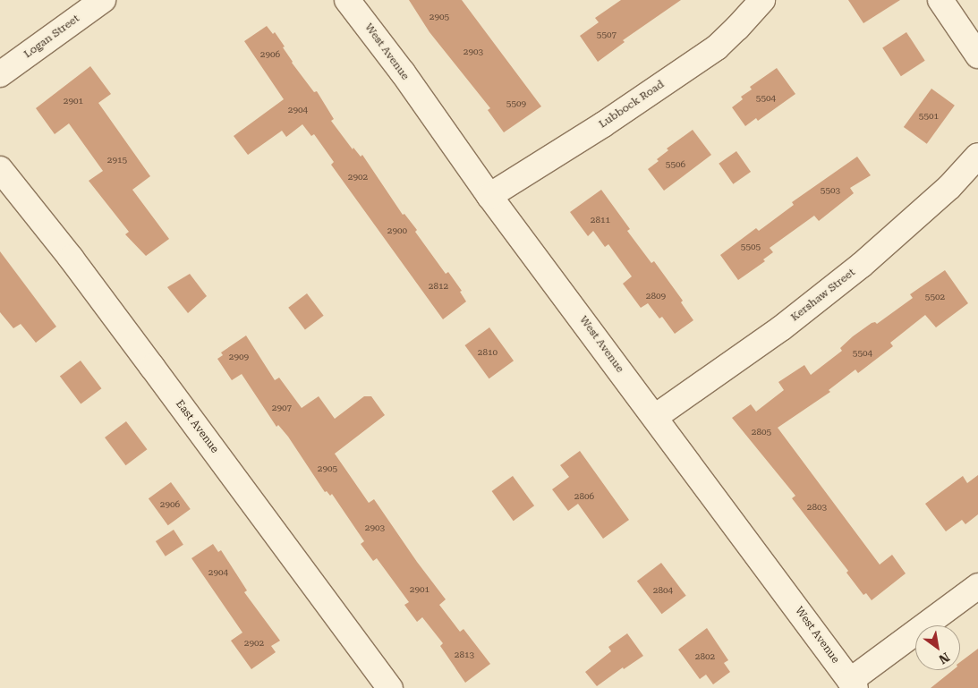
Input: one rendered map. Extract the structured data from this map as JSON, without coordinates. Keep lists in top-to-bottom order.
{
  "streets": {
    "street": [
      "Logan Street",
      "West Avenue",
      "Lubbock Road",
      "Kershaw Street",
      "East Avenue"
    ]
  },
  "crossings": [
    ["West Avenue", "Lubbock Road"],
    ["West Avenue", "Kershaw Street"]
  ],
  "house_numbers": [
    "2905",
    "5507",
    "2903",
    "2906",
    "5504",
    "2901",
    "5509",
    "2904",
    "5501",
    "2915",
    "5506",
    "2902",
    "5503",
    "2811",
    "2900",
    "5505",
    "2812",
    "2809",
    "5502",
    "2810",
    "5504",
    "2909",
    "2907",
    "2805",
    "2905",
    "2806",
    "2906",
    "2803",
    "2903",
    "2904",
    "2901",
    "2804",
    "2902",
    "2813",
    "2802"
  ],
  "north": "bottom right"
}
